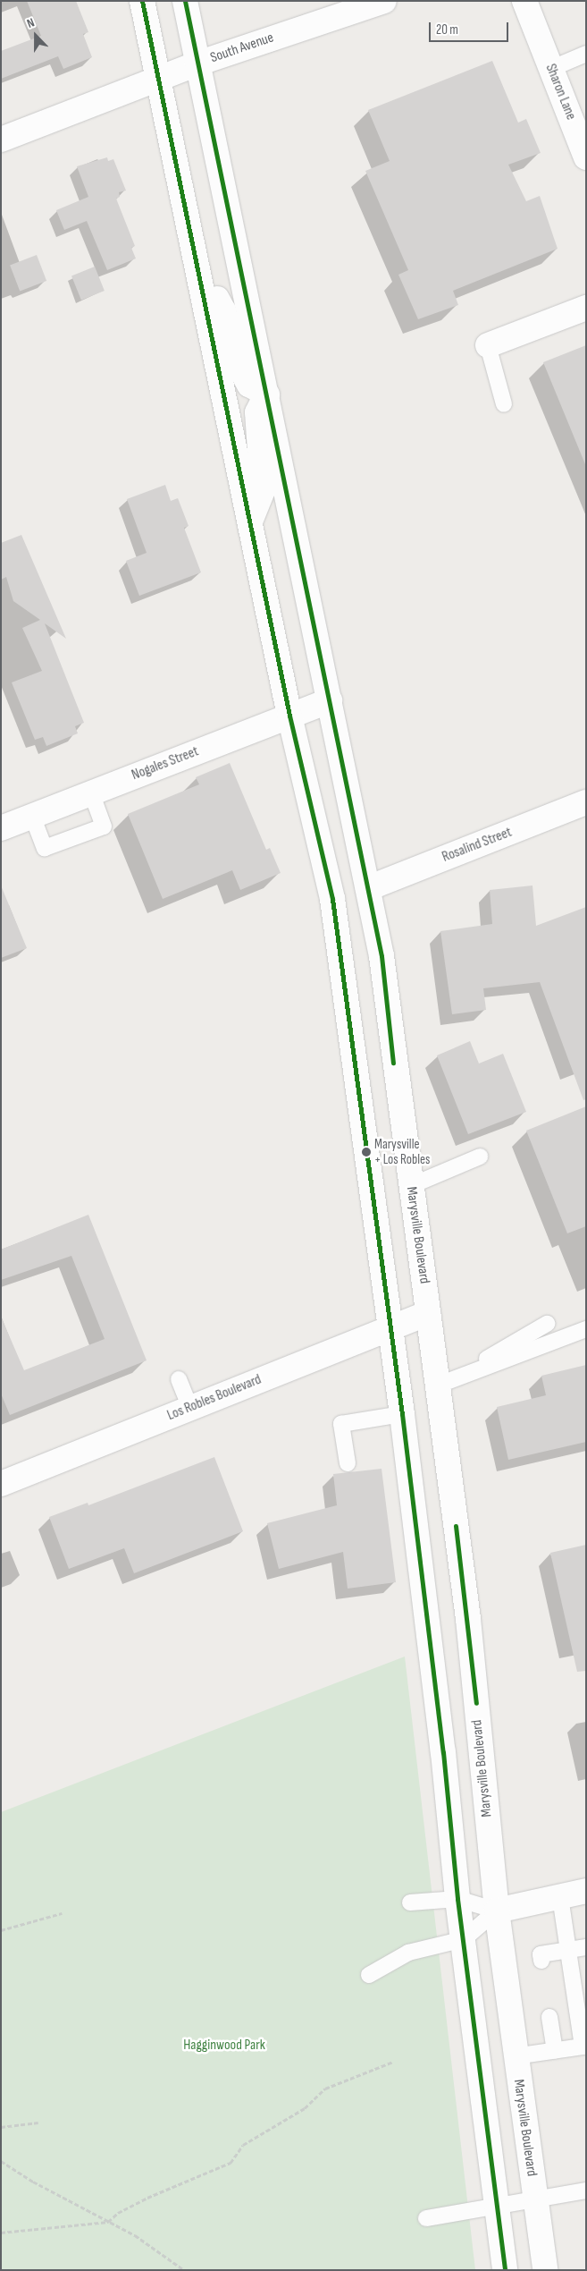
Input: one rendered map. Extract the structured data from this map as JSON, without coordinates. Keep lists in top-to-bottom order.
{
  "streets": {
    "main road": [
      "South Avenue",
      "Sharon Lane",
      "Nogales Street",
      "Rosalind Street",
      "Marysville Boulevard",
      "Los Robles Boulevard"
    ]
  },
  "crossings": [
    ["South Avenue", "Marysville Boulevard"],
    ["Nogales Street", "Marysville Boulevard"],
    ["Rosalind Street", "Marysville Boulevard"],
    ["Marysville Boulevard", "Los Robles Boulevard"]
  ],
  "parks": ["Hagginwood Park"],
  "places": ["Marysville + Los Robles"],
  "scale_bar": "20 m",
  "north": "top"
}
